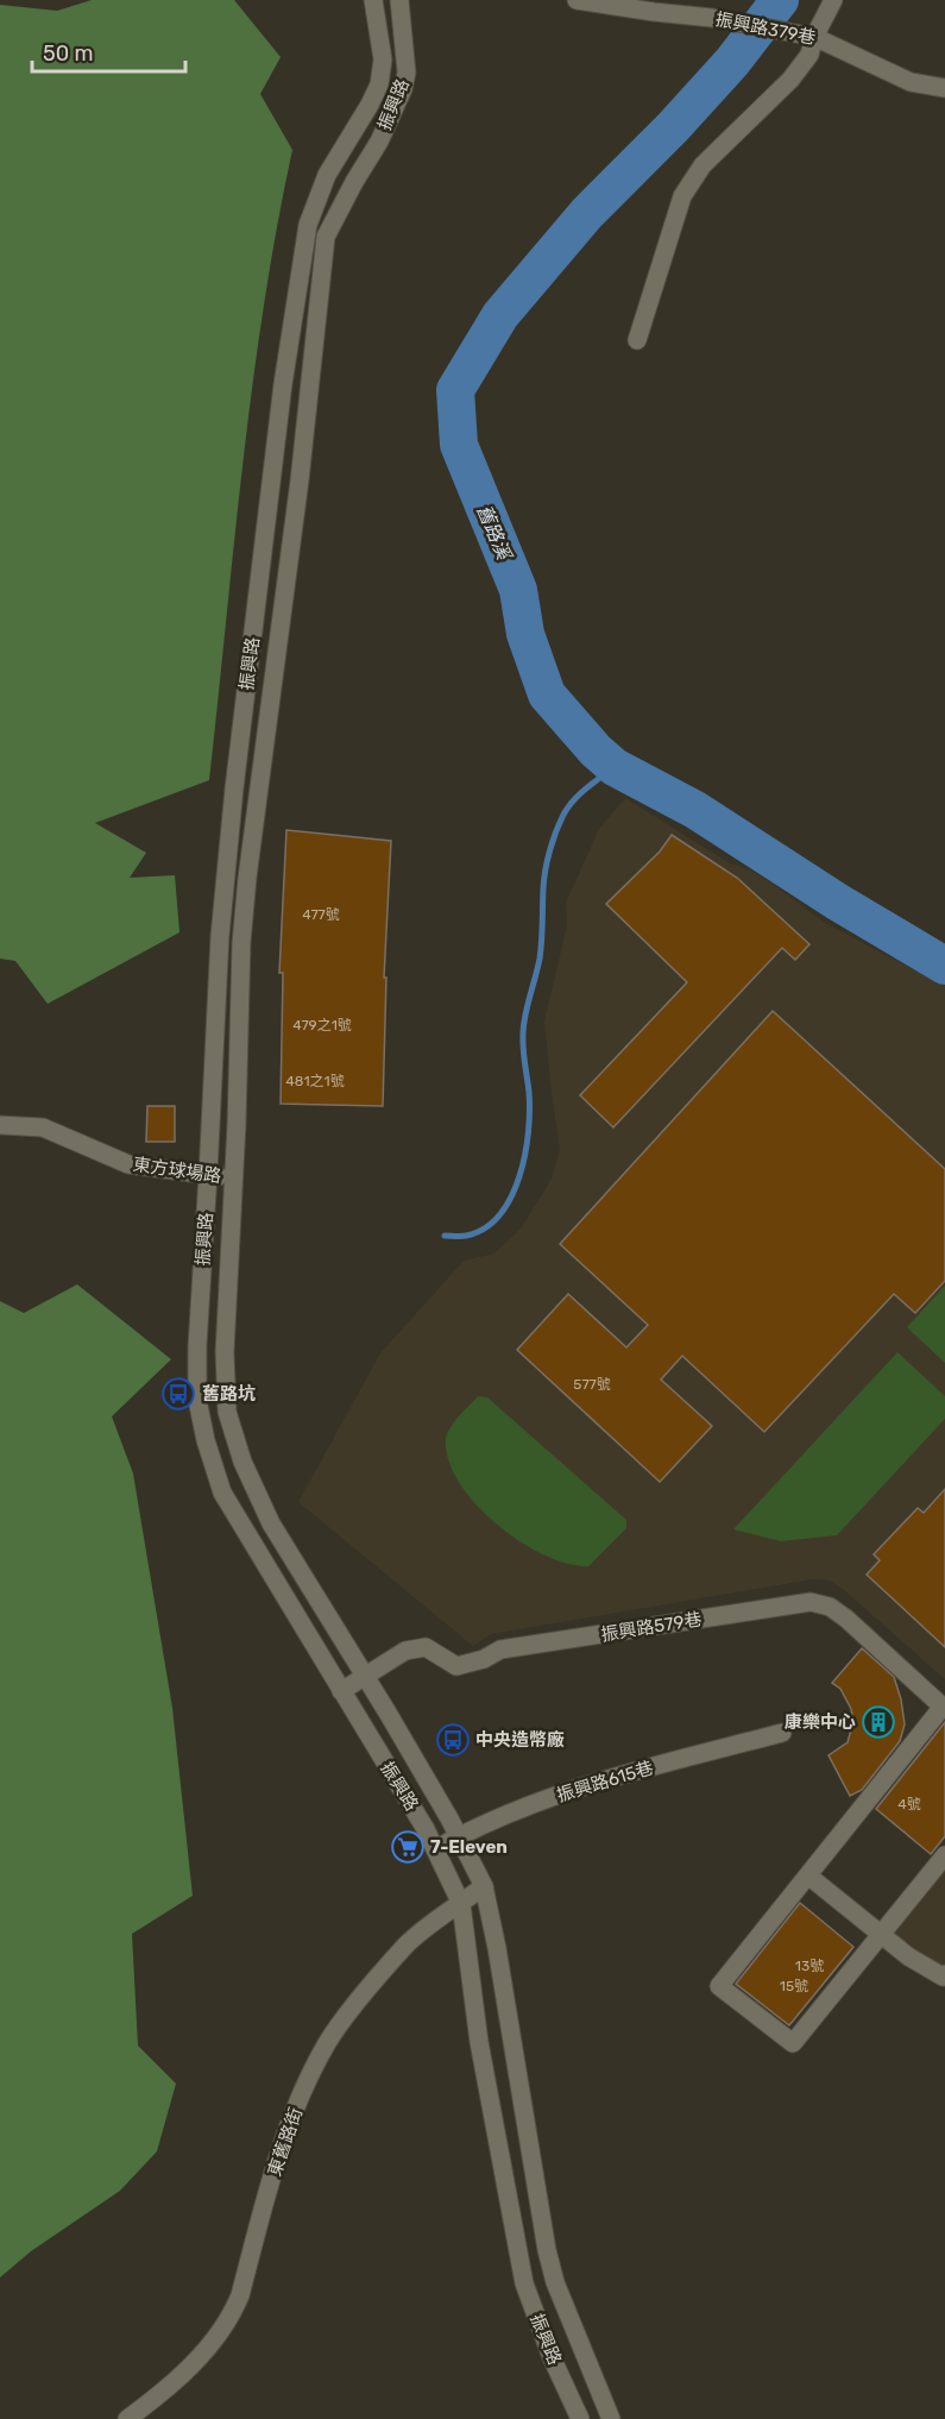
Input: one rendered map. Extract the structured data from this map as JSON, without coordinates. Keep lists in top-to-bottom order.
{
  "streets": {
    "street": [
      "振興路379巷",
      "振興路",
      "東方球場路",
      "振興路579巷",
      "振興路615巷",
      "東舊路街"
    ]
  },
  "crossings": [
    ["振興路", "東方球場路"],
    ["振興路", "振興路579巷"],
    ["振興路", "振興路615巷"],
    ["振興路", "東舊路街"]
  ],
  "water": ["舊路溪"],
  "places": {
    "bus stop": ["舊路坑", "中央造幣廠"],
    "building": ["康樂中心"],
    "supermarket": ["7-Eleven"]
  },
  "house_numbers": [
    "477號",
    "479之1號",
    "481之1號",
    "577號",
    "4號",
    "13號",
    "15號"
  ],
  "scale_bar": "50 m"
}
